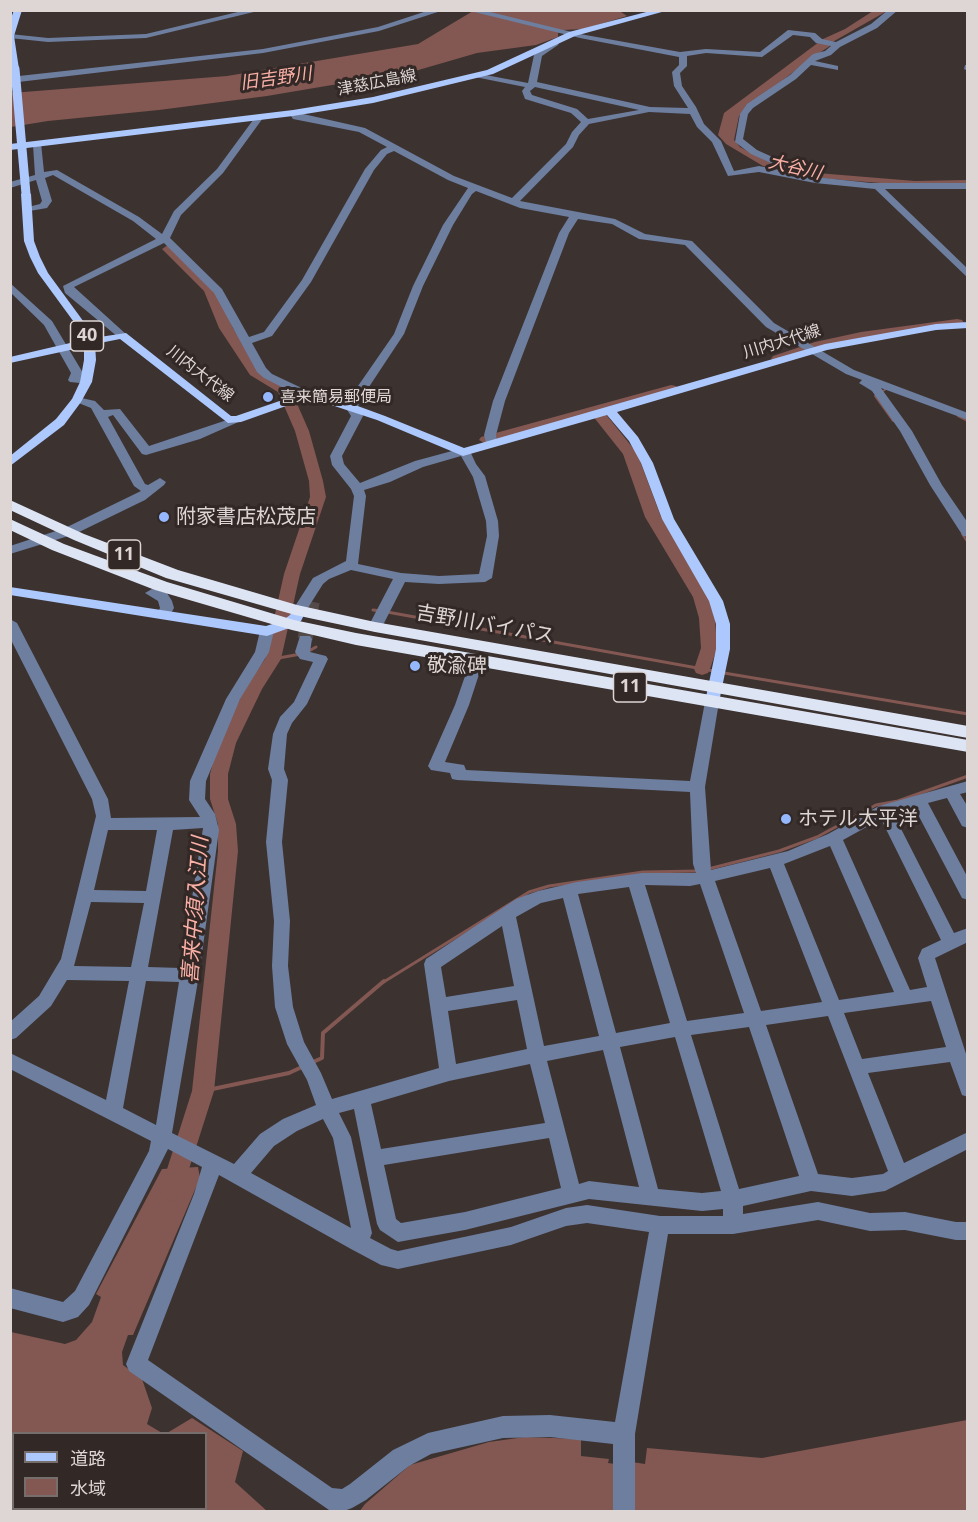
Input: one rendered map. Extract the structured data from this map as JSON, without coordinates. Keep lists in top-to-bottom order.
{
  "streets": {
    "highway": ["11", "吉野川バイパス"],
    "main road": ["津慈広島線", "40", "川内大代線"]
  },
  "water": ["旧吉野川", "大谷川", "喜来中須入江川"],
  "places": [
    "喜来簡易郵便局",
    "附家書店松茂店",
    "敬渝碑",
    "ホテル太平洋"
  ],
  "legend": ["道路", "水域"]
}
